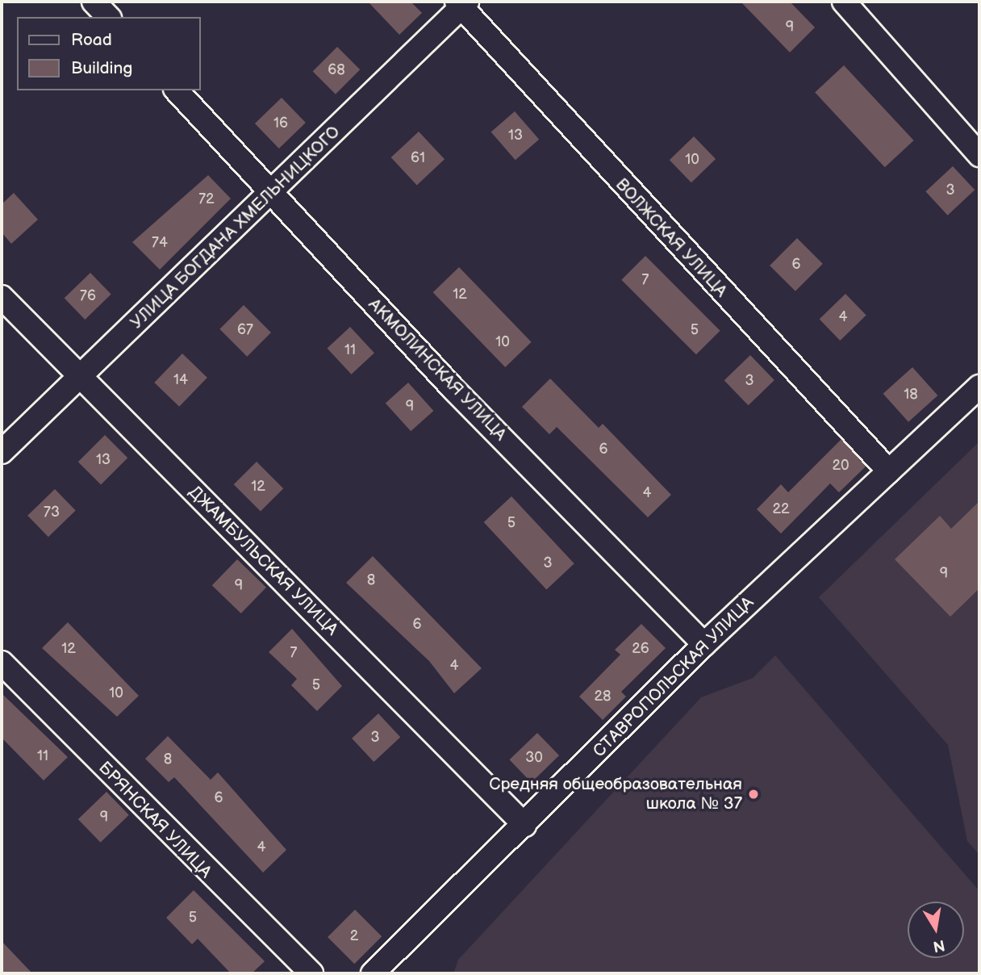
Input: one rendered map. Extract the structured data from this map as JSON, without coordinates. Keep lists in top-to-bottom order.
{
  "streets": {
    "street": [
      "УЛИЦА БОГДАНА ХМЕЛЬНИЦКОГО",
      "ВОЛЖСКАЯ УЛИЦА",
      "АКМОЛИНСКАЯ УЛИЦА",
      "ДЖАМБУЛЬСКАЯ УЛИЦА",
      "СТАВРОПОЛЬСКАЯ УЛИЦА",
      "БРЯНСКАЯ УЛИЦА"
    ]
  },
  "crossings": [
    ["УЛИЦА БОГДАНА ХМЕЛЬНИЦКОГО", "ВОЛЖСКАЯ УЛИЦА"],
    ["УЛИЦА БОГДАНА ХМЕЛЬНИЦКОГО", "АКМОЛИНСКАЯ УЛИЦА"],
    ["УЛИЦА БОГДАНА ХМЕЛЬНИЦКОГО", "ДЖАМБУЛЬСКАЯ УЛИЦА"],
    ["ВОЛЖСКАЯ УЛИЦА", "СТАВРОПОЛЬСКАЯ УЛИЦА"],
    ["АКМОЛИНСКАЯ УЛИЦА", "СТАВРОПОЛЬСКАЯ УЛИЦА"],
    ["ДЖАМБУЛЬСКАЯ УЛИЦА", "СТАВРОПОЛЬСКАЯ УЛИЦА"]
  ],
  "places": ["Средняя общеобразовательная школа № 37"],
  "house_numbers": [
    "9",
    "68",
    "16",
    "13",
    "61",
    "10",
    "3",
    "72",
    "74",
    "6",
    "7",
    "12",
    "76",
    "4",
    "67",
    "5",
    "10",
    "11",
    "14",
    "3",
    "18",
    "9",
    "6",
    "13",
    "20",
    "12",
    "4",
    "22",
    "73",
    "5",
    "3",
    "9",
    "8",
    "9",
    "6",
    "12",
    "26",
    "7",
    "4",
    "5",
    "10",
    "28",
    "3",
    "11",
    "30",
    "8",
    "6",
    "9",
    "4",
    "5",
    "2"
  ],
  "legend": ["Road", "Building"],
  "north": "bottom"
}
